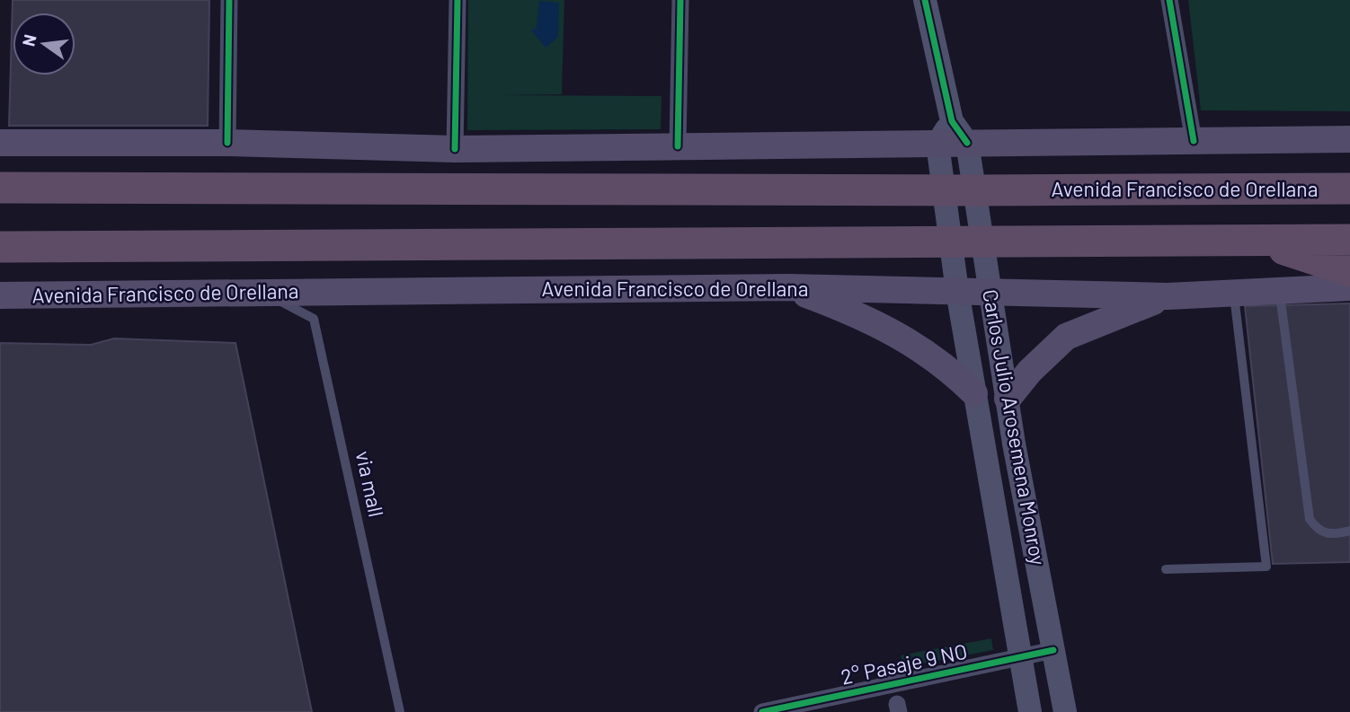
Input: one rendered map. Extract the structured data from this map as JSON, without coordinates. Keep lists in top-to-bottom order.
{
  "streets": {
    "highway": ["Avenida Francisco de Orellana"],
    "main road": ["Carlos Julio Arosemena Monroy"],
    "street": ["2° Pasaje 9 NO"],
    "lane": ["via mall"]
  },
  "crossings": [
    ["Avenida Francisco de Orellana", "Carlos Julio Arosemena Monroy"],
    ["Avenida Francisco de Orellana", "via mall"],
    ["Carlos Julio Arosemena Monroy", "2° Pasaje 9 NO"]
  ],
  "north": "left"
}
